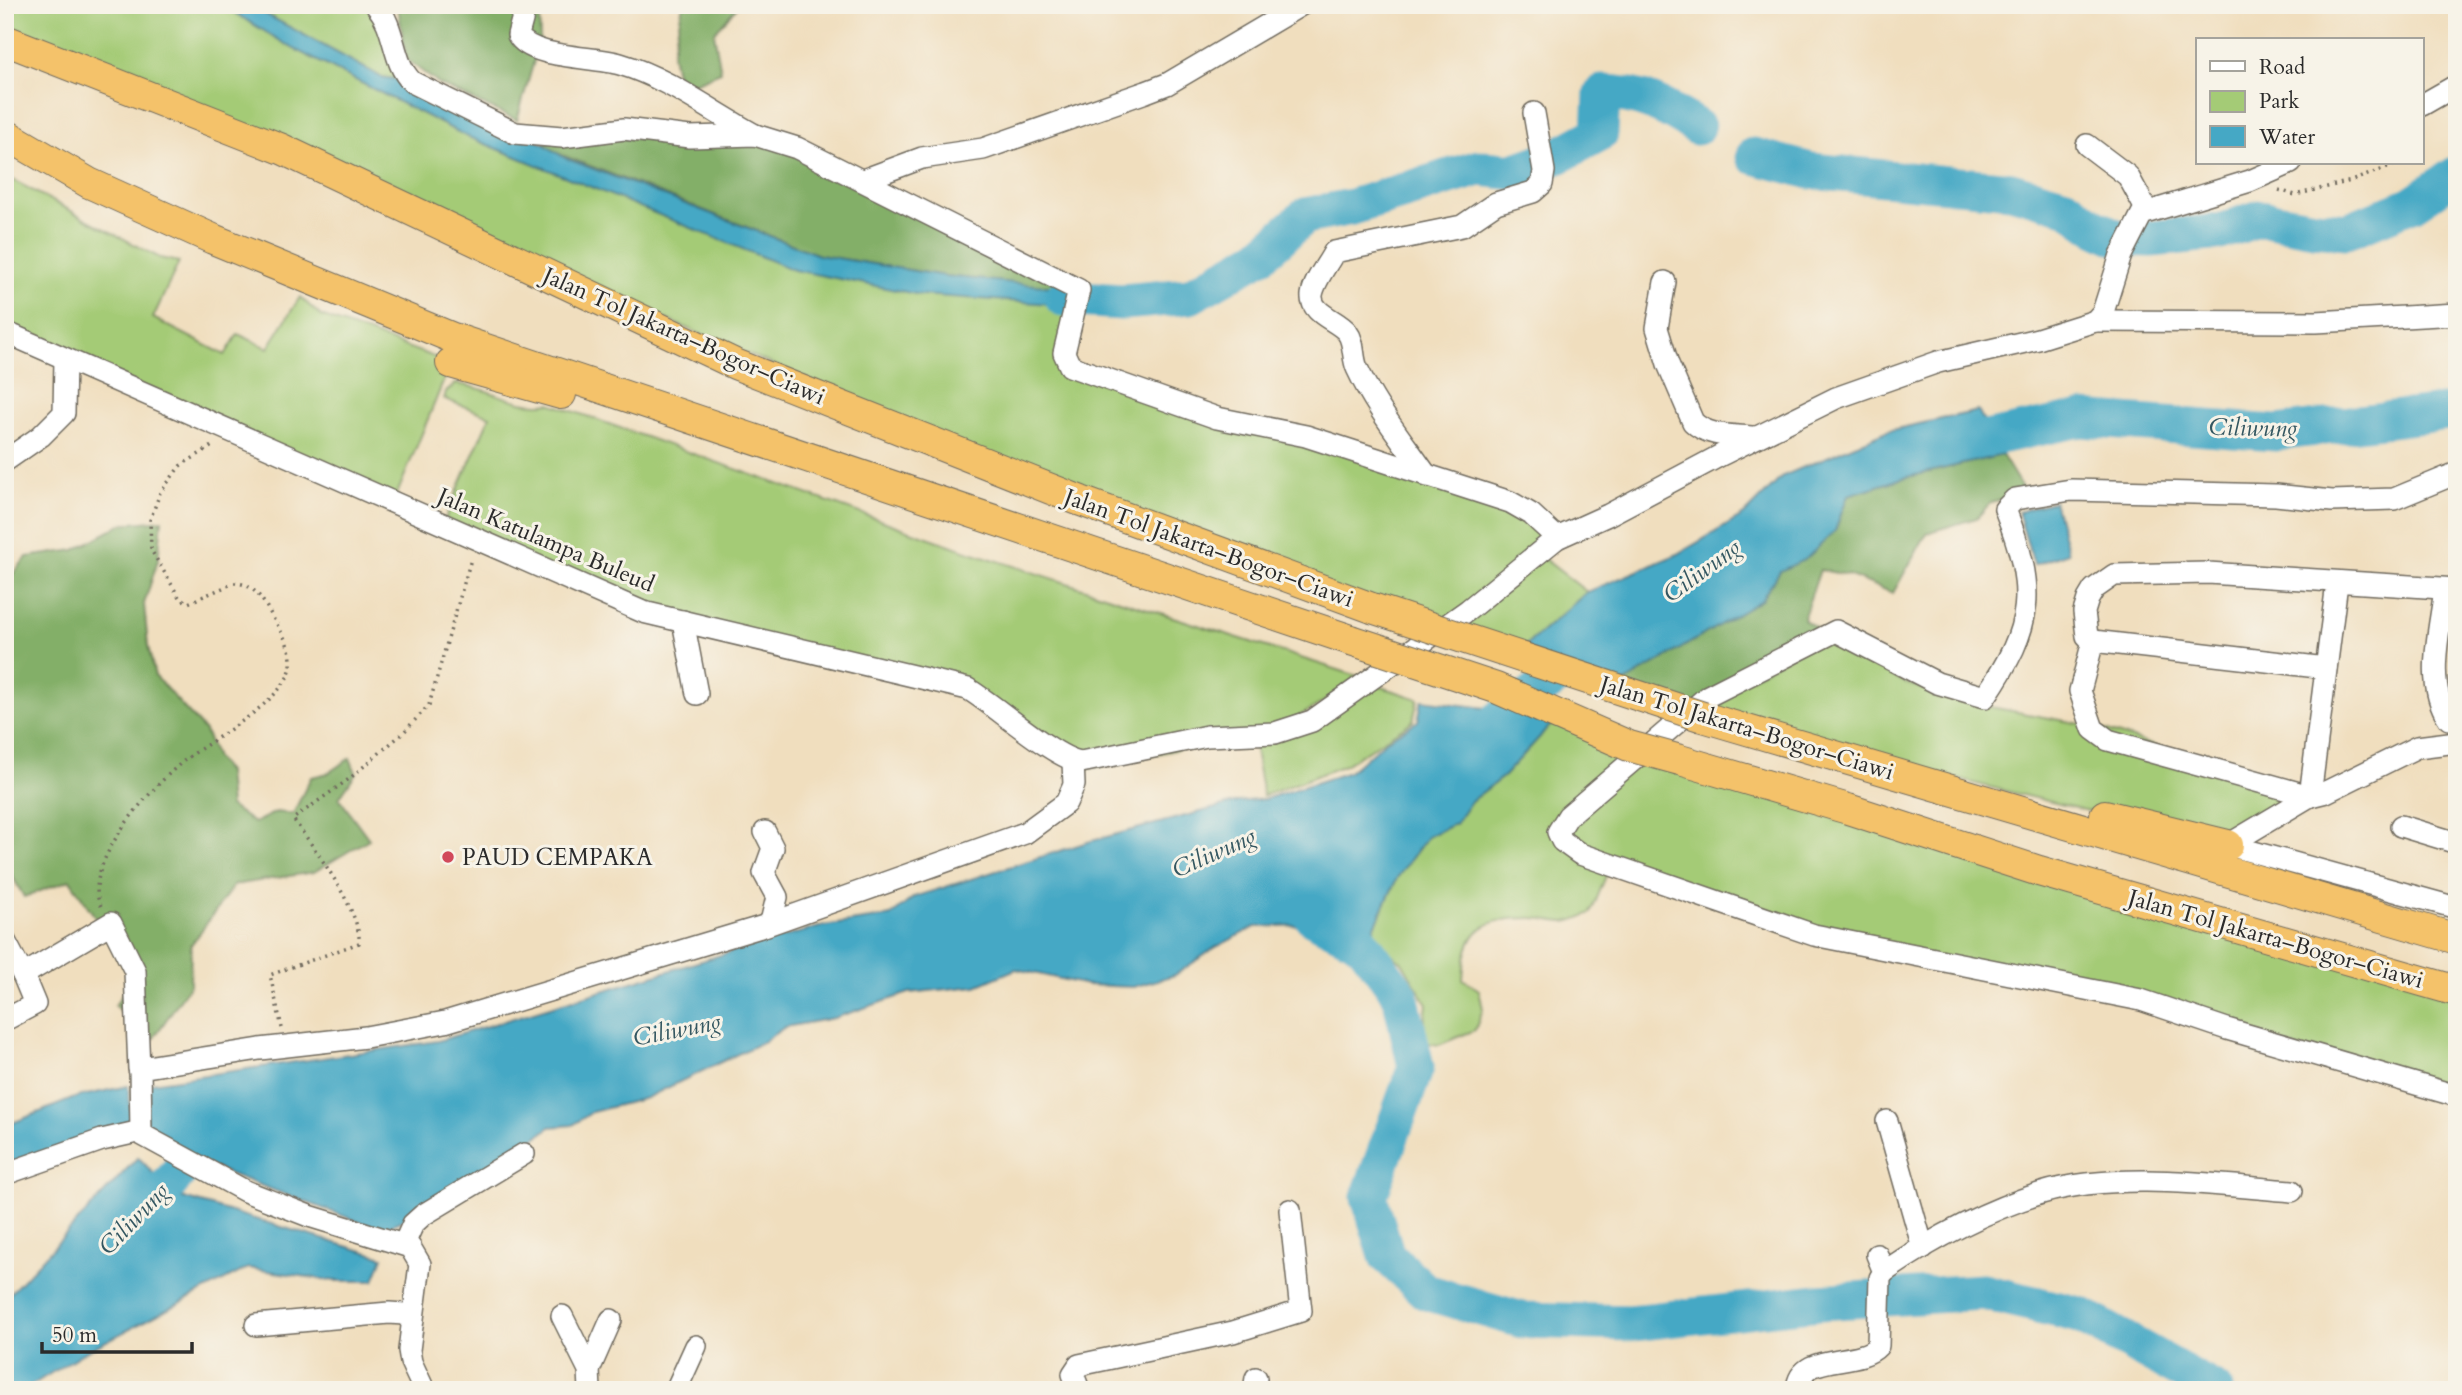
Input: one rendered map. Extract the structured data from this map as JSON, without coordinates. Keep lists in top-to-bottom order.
{
  "streets": {
    "highway": ["Jalan Tol Jakarta–Bogor–Ciawi"],
    "street": ["Jalan Katulampa Buleud"]
  },
  "water": ["Ciliwung"],
  "places": ["PAUD CEMPAKA"],
  "legend": ["Road", "Park", "Water"],
  "scale_bar": "50 m"
}
